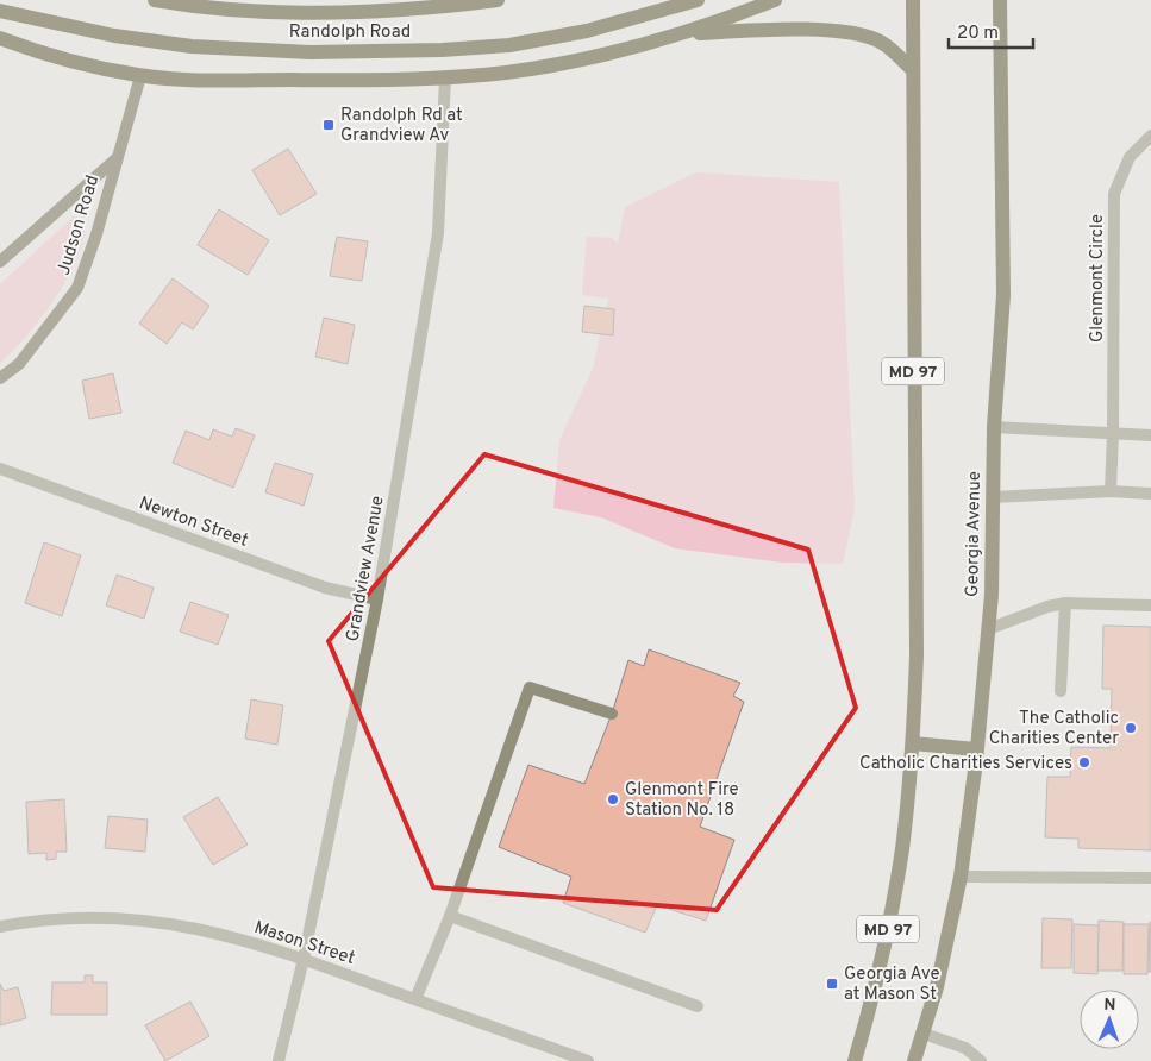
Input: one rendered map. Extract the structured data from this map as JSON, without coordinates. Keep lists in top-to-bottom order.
{
  "streets": {
    "main road": ["Randolph Road", "MD 97", "Georgia Avenue"],
    "street": [
      "Judson Road",
      "Glenmont Circle",
      "Newton Street",
      "Grandview Avenue",
      "Mason Street"
    ]
  },
  "crossings": [
    ["Newton Street", "Grandview Avenue"],
    ["Grandview Avenue", "Mason Street"]
  ],
  "places": {
    "transit": ["Randolph Rd at Grandview Av", "Georgia Ave at Mason St"],
    "other": ["The Catholic Charities Center", "Catholic Charities Services", "Glenmont Fire Station No. 18"]
  },
  "scale_bar": "20 m",
  "north": "top"
}
